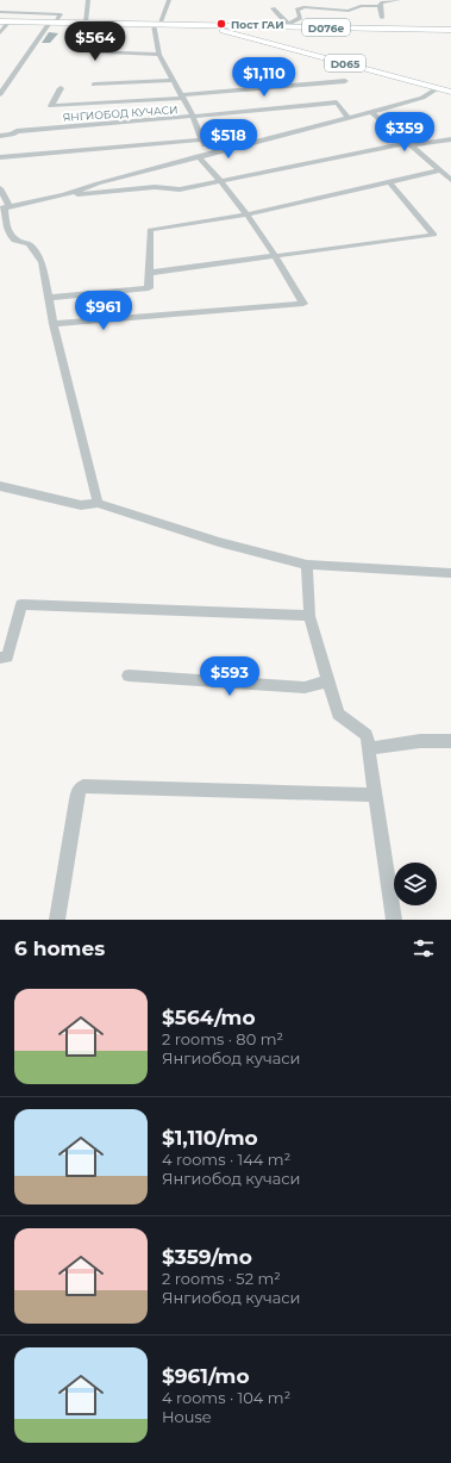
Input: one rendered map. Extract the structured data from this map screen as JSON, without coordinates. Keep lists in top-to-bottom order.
{
  "streets": {
    "main road": ["D076e", "D065"],
    "street": ["ЯНГИОБОД КУЧАСИ"]
  },
  "crossings": [
    ["D076e", "D065"]
  ],
  "places": ["Пост ГАИ"],
  "page": {
    "price": [
      "$564",
      "$1,110",
      "$359",
      "$518",
      "$961",
      "$593"
    ],
    "heading": "6 homes",
    "list": [
      {
        "name": "$564/mo",
        "note": "2 rooms · 80 m² · Янгиобод кучаси"
      },
      {
        "name": "$1,110/mo",
        "note": "4 rooms · 144 m² · Янгиобод кучаси"
      },
      {
        "name": "$359/mo",
        "note": "2 rooms · 52 m² · Янгиобод кучаси"
      },
      {
        "name": "$961/mo",
        "note": "4 rooms · 104 m² · House"
      }
    ]
  }
}
